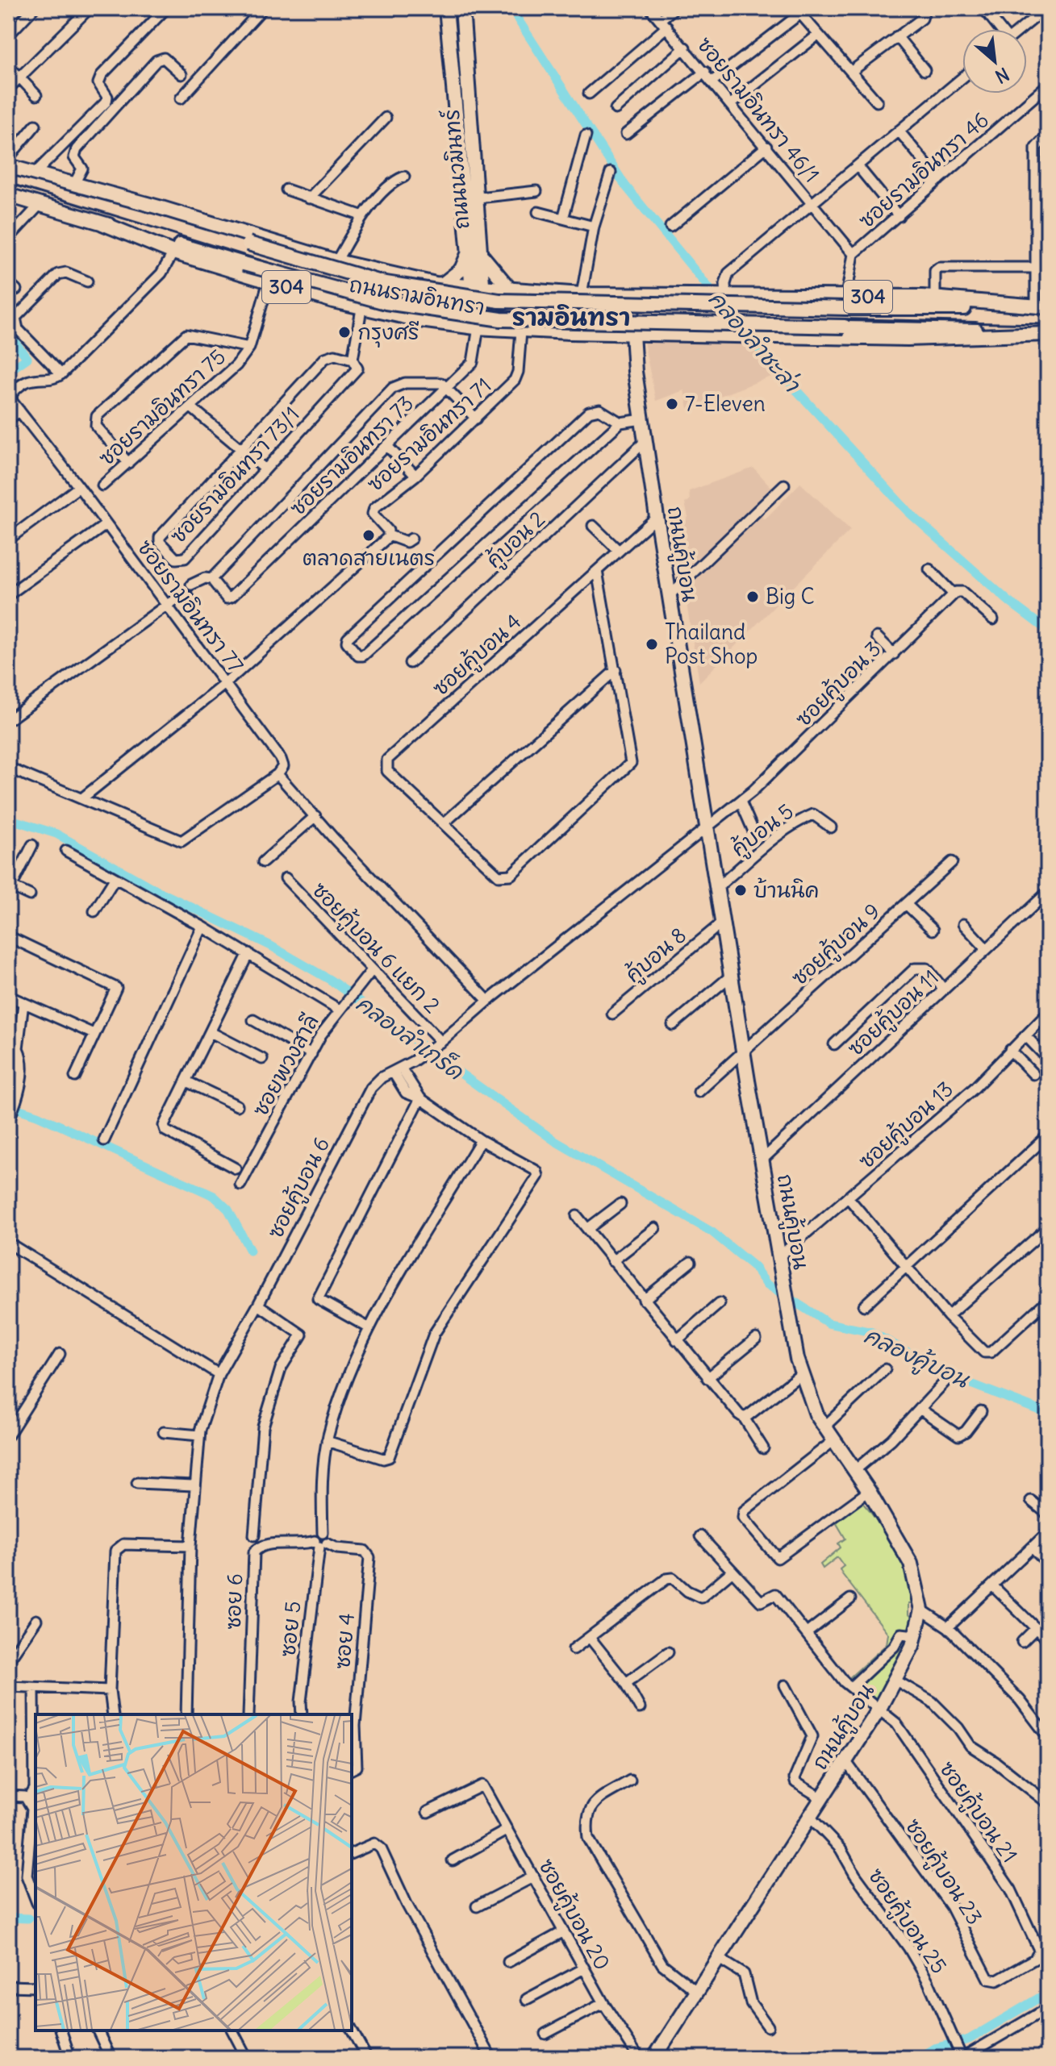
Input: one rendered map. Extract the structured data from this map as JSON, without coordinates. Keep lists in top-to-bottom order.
{
  "streets": {
    "main road": [
      "ถนนนวมินทร์",
      "304",
      "ถนนรามอินทรา",
      "ถนนคู้บอน"
    ],
    "street": [
      "ซอยรามอินทรา 46/1",
      "ซอยรามอินทรา 46",
      "ซอยรามอินทรา 75",
      "ซอยรามอินทรา 71",
      "ซอยรามอินทรา 73",
      "ซอยรามอินทรา 73/1",
      "คู้บอน 2",
      "ซอยรามอินทรา 77",
      "ซอยคู้บอน 4",
      "ซอยคู้บอน 3",
      "คู้บอน 5",
      "ซอยคู้บอน 9",
      "ซอยคู้บอน 6 แยก 2",
      "คู้บอน 8",
      "ซอยคู้บอน 11",
      "ซอยพวงสาลี",
      "ซอยคู้บอน 13",
      "ซอยคู้บอน 6",
      "ซอย 6",
      "ซอย 5",
      "ซอย 4",
      "ซอยคู้บอน 21",
      "ซอยคู้บอน 23",
      "ซอยคู้บอน 20",
      "ซอยคู้บอน 25"
    ]
  },
  "crossings": [
    ["ซอยรามอินทรา 46/1", "ถนนรามอินทรา"],
    ["ถนนนวมินทร์", "ถนนรามอินทรา"],
    ["ถนนนวมินทร์", "ซอยรามอินทรา 73"],
    ["ซอยรามอินทรา 46", "ถนนรามอินทรา"],
    ["ถนนรามอินทรา", "ซอยรามอินทรา 75"],
    ["ถนนรามอินทรา", "ซอยรามอินทรา 71"],
    ["ถนนรามอินทรา", "ซอยรามอินทรา 73"],
    ["ถนนรามอินทรา", "ซอยรามอินทรา 73/1"],
    ["ถนนรามอินทรา", "ถนนคู้บอน"],
    ["คู้บอน 2", "ถนนคู้บอน"],
    ["ถนนคู้บอน", "ซอยคู้บอน 4"],
    ["ถนนคู้บอน", "ซอยคู้บอน 3"],
    ["ถนนคู้บอน", "คู้บอน 5"],
    ["ถนนคู้บอน", "ซอยคู้บอน 9"],
    ["ถนนคู้บอน", "คู้บอน 8"],
    ["ถนนคู้บอน", "ซอยคู้บอน 11"],
    ["ถนนคู้บอน", "ซอยคู้บอน 13"],
    ["ถนนคู้บอน", "ซอยคู้บอน 6"],
    ["ถนนคู้บอน", "ซอยคู้บอน 21"],
    ["ถนนคู้บอน", "ซอยคู้บอน 23"],
    ["ถนนคู้บอน", "ซอยคู้บอน 25"],
    ["ซอยคู้บอน 3", "ซอยคู้บอน 6"],
    ["ซอยคู้บอน 6 แยก 2", "ซอยพวงสาลี"],
    ["ซอยคู้บอน 6 แยก 2", "ซอยคู้บอน 6"],
    ["ซอย 6", "ซอย 5"],
    ["ซอย 6", "ซอย 4"],
    ["ซอย 5", "ซอย 4"],
    ["ซอยคู้บอน 21", "ซอยคู้บอน 23"]
  ],
  "districts": ["รามอินทรา"],
  "water": ["คลองลำชะล่า", "คลองลำเกร็ด", "คลองคู้บอน"],
  "places": [
    "กรุงศรี",
    "7-Eleven",
    "ตลาดสายเนตร",
    "Big C",
    "Thailand Post Shop",
    "บ้านนิค"
  ],
  "north": "bottom right"
}
